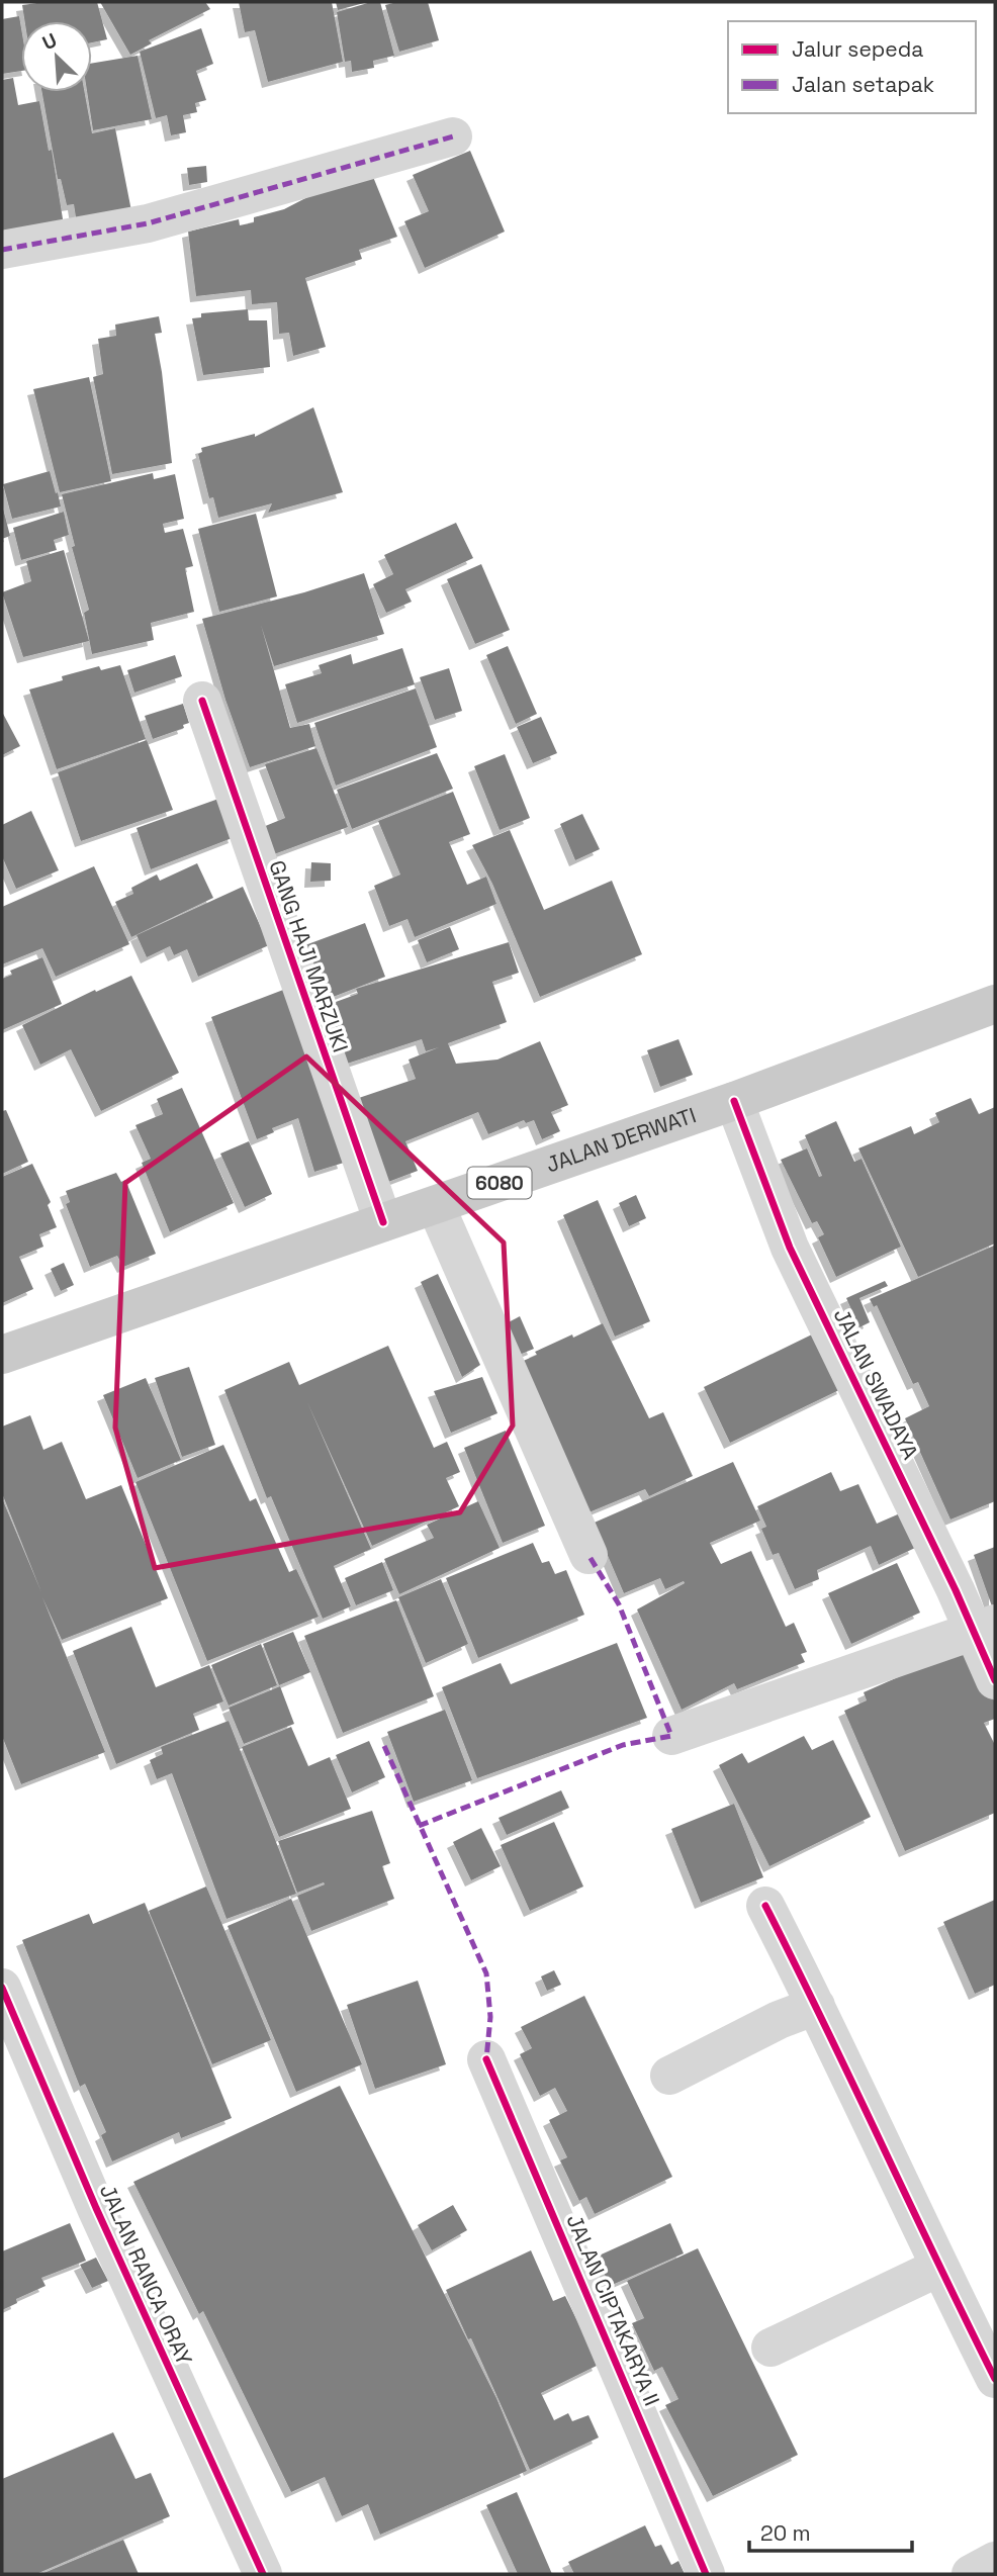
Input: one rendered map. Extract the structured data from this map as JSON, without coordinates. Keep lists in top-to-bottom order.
{
  "streets": {
    "main road": ["JALAN DERWATI", "6080"],
    "street": [
      "GANG HAJI MARZUKI",
      "JALAN SWADAYA",
      "JALAN RANCA ORAY",
      "JALAN CIPTAKARYA II"
    ]
  },
  "crossings": [
    ["GANG HAJI MARZUKI", "JALAN DERWATI"],
    ["JALAN DERWATI", "JALAN SWADAYA"]
  ],
  "legend": ["Jalur sepeda", "Jalan setapak"],
  "scale_bar": "20 m",
  "north": "top left"
}
